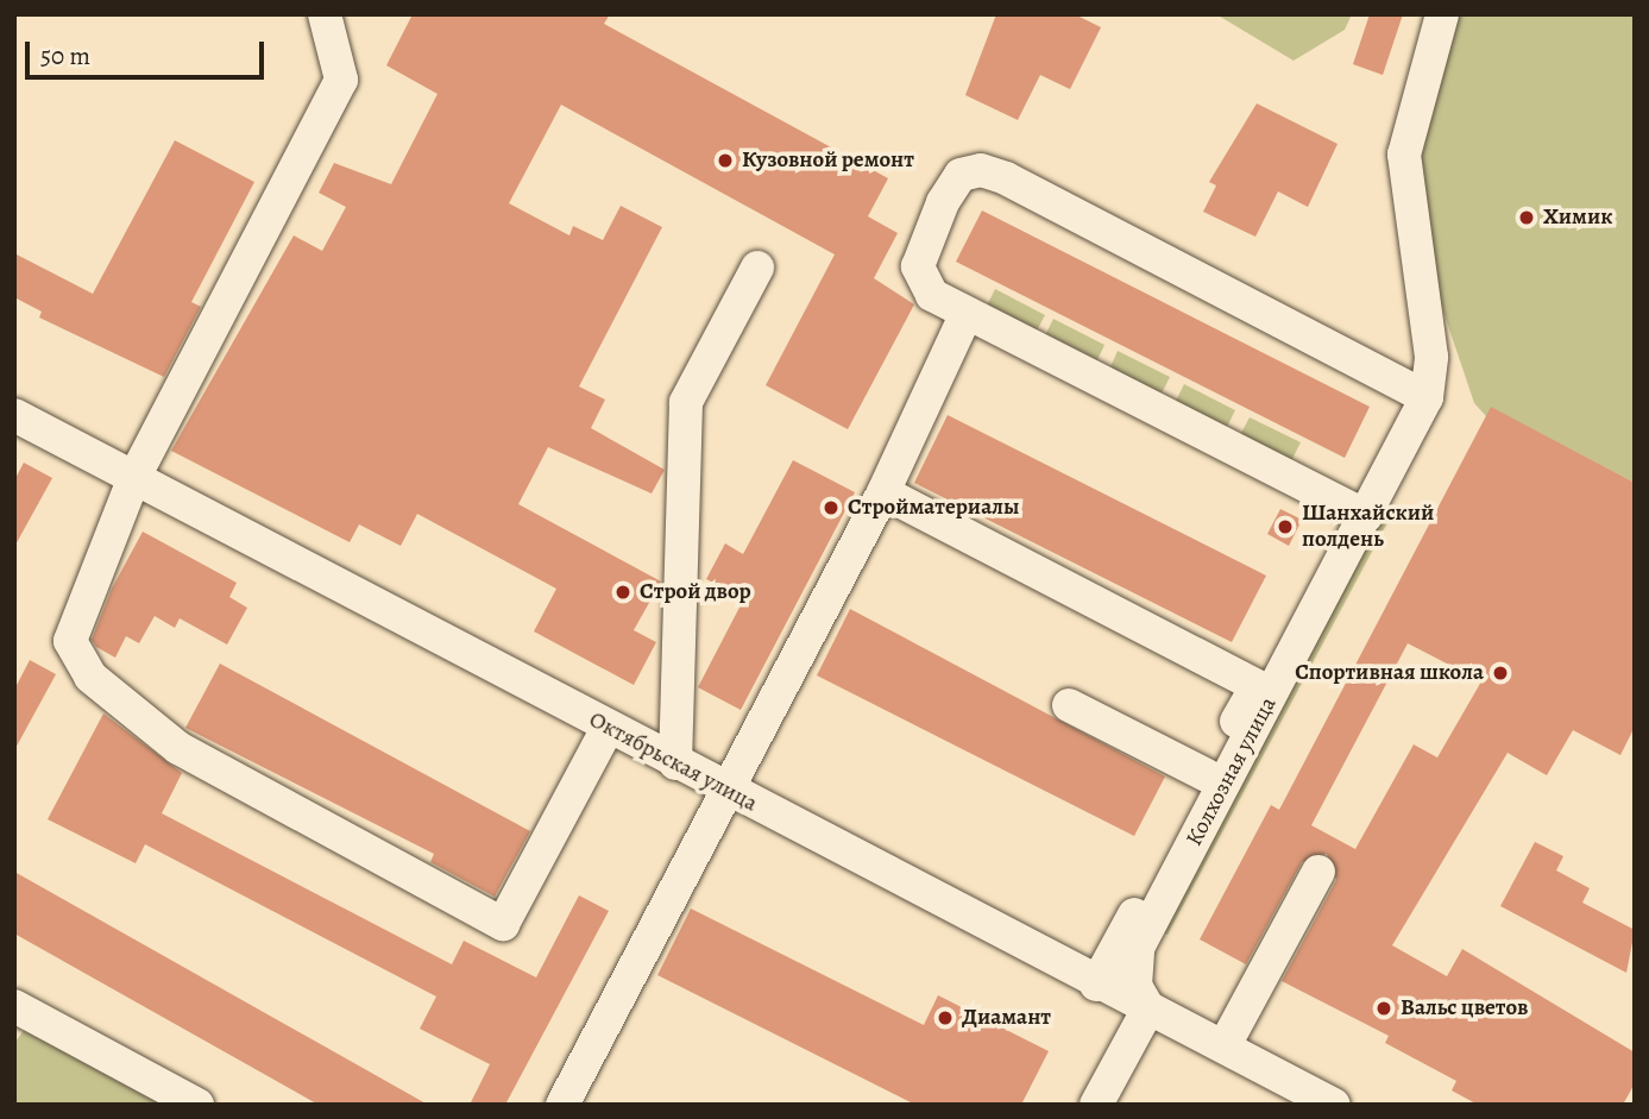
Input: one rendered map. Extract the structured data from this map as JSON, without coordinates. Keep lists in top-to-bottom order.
{
  "streets": {
    "street": ["Октябрьская улица", "Колхозная улица"]
  },
  "crossings": [
    ["Октябрьская улица", "Колхозная улица"]
  ],
  "places": [
    "Кузовной ремонт",
    "Химик",
    "Стройматериалы",
    "Шанхайский полдень",
    "Строй двор",
    "Спортивная школа",
    "Вальс цветов",
    "Диамант"
  ],
  "scale_bar": "50 m"
}
